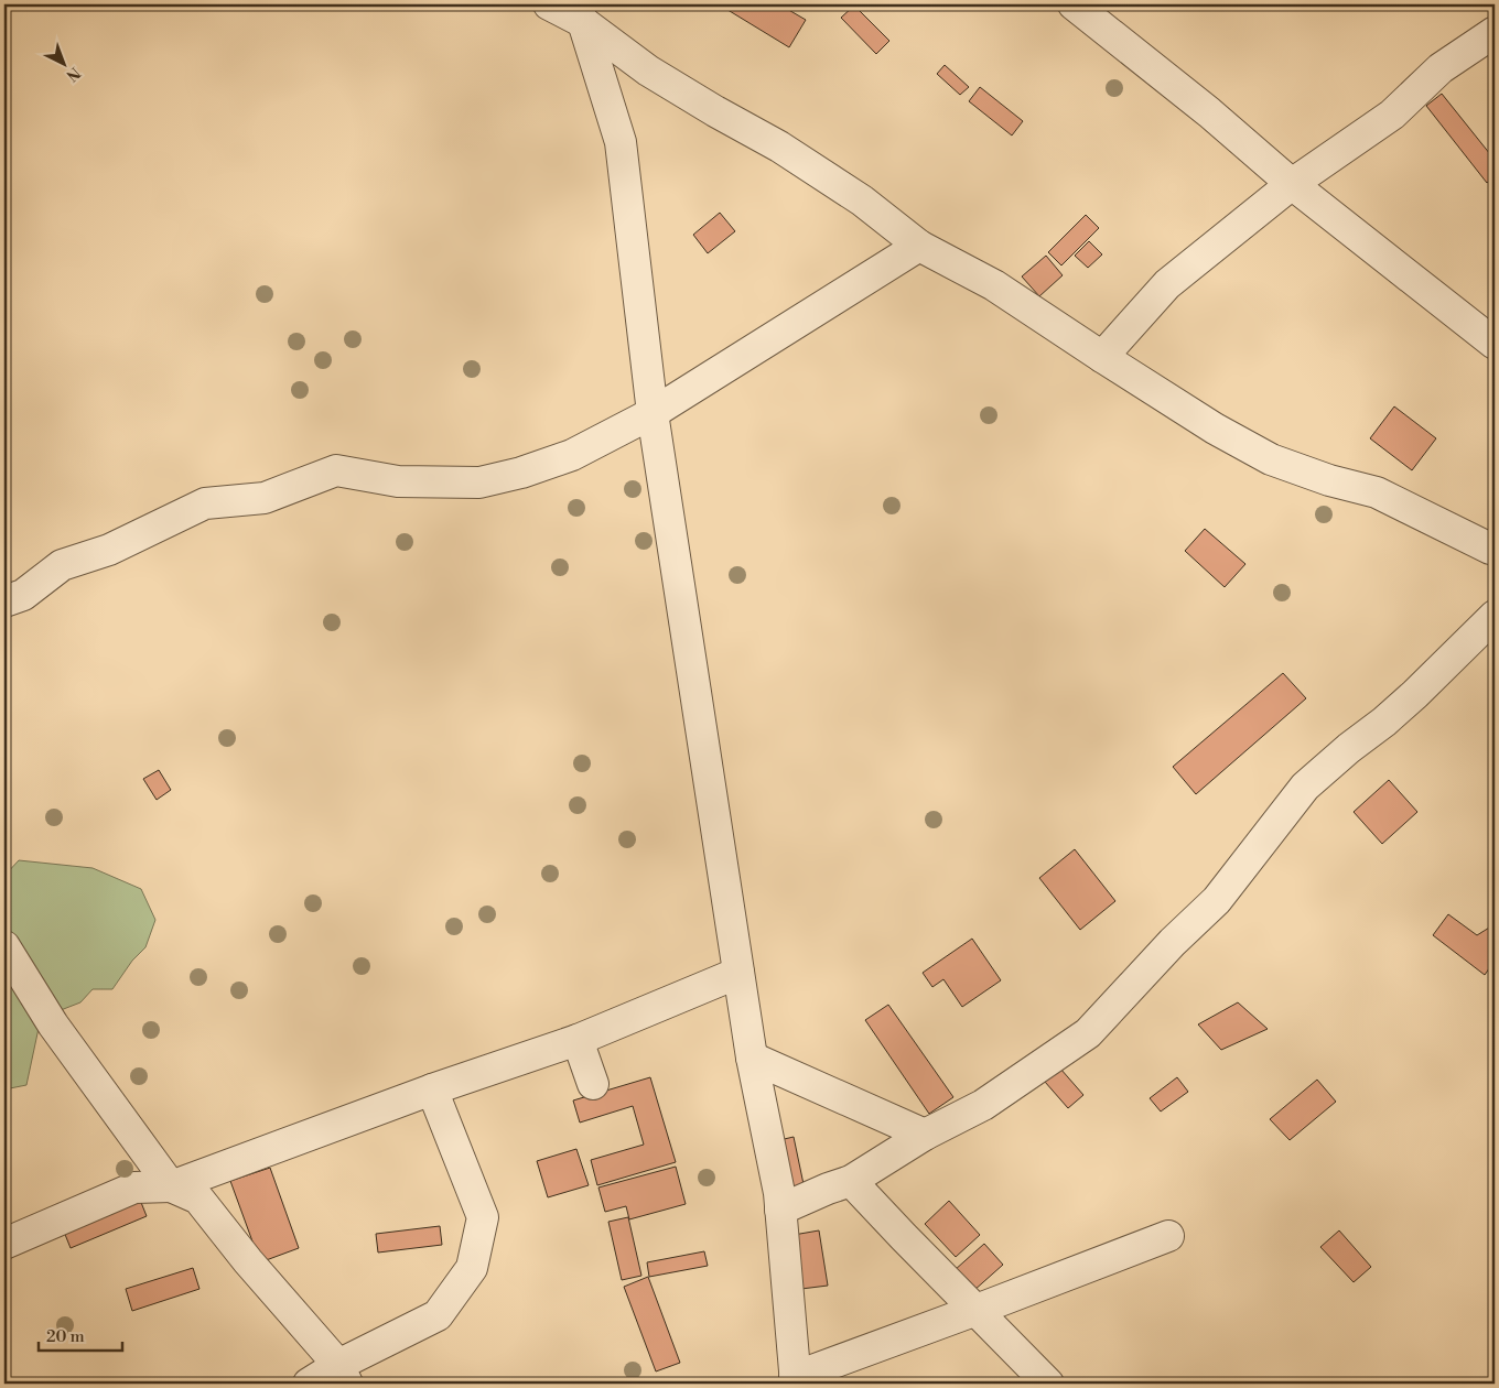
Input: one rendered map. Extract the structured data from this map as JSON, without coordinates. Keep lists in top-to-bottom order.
{
  "scale_bar": "20 m",
  "north": "bottom right"
}
